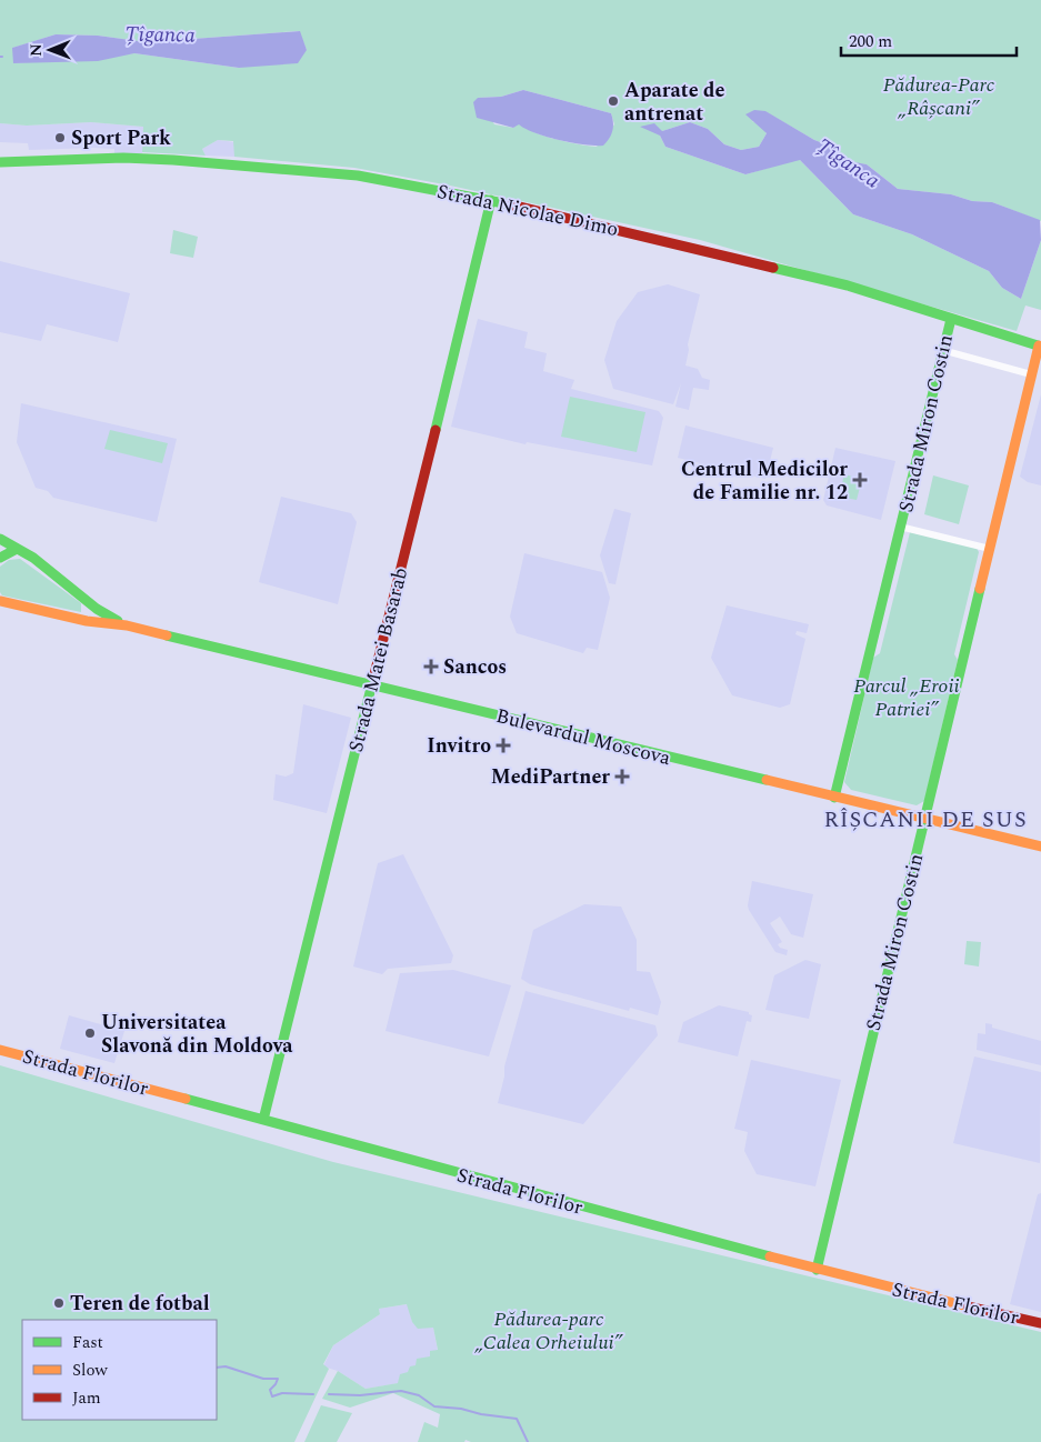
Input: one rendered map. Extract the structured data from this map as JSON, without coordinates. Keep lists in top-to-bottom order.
{
  "streets": {
    "main road": [
      "Strada Nicolae Dimo",
      "Strada Miron Costin",
      "Strada Matei Basarab",
      "Bulevardul Moscova",
      "Strada Florilor"
    ]
  },
  "crossings": [
    ["Strada Nicolae Dimo", "Strada Miron Costin"],
    ["Strada Nicolae Dimo", "Strada Matei Basarab"],
    ["Strada Miron Costin", "Bulevardul Moscova"],
    ["Strada Miron Costin", "Strada Florilor"],
    ["Strada Matei Basarab", "Bulevardul Moscova"],
    ["Strada Matei Basarab", "Strada Florilor"]
  ],
  "districts": ["RÎȘCANII DE SUS"],
  "water": ["Țîganca"],
  "parks": ["Pădurea-Parc „Râșcani”", "Parcul „Eroii Patriei”", "Pădurea-parc „Calea Orheiului”"],
  "places": {
    "other": [
      "Aparate de antrenat",
      "Sport Park",
      "Universitatea Slavonă din Moldova",
      "Teren de fotbal"
    ],
    "health": [
      "Centrul Medicilor de Familie nr. 12",
      "Sancos",
      "Invitro",
      "MediPartner"
    ]
  },
  "legend": ["Fast", "Slow", "Jam"],
  "scale_bar": "200 m",
  "north": "left"
}
